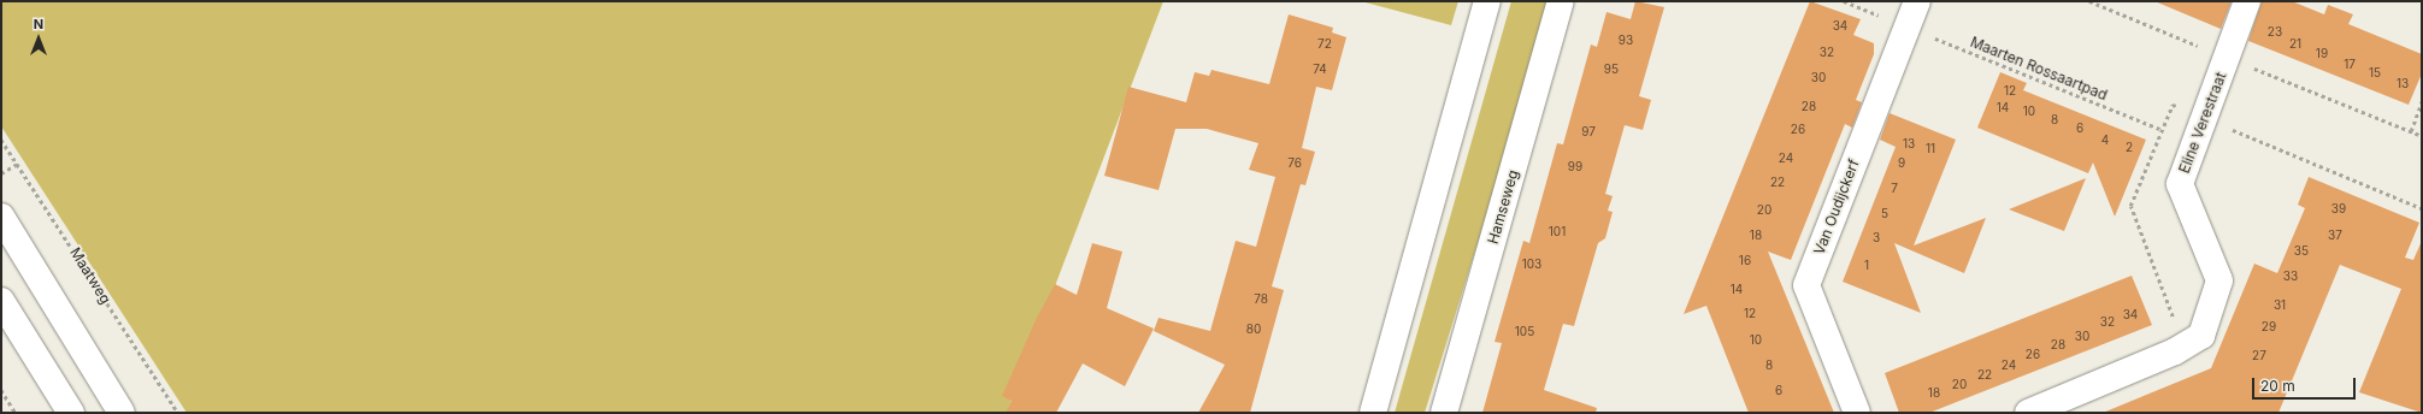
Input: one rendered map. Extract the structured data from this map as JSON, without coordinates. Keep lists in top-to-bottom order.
{
  "streets": {
    "street": ["Eline Verestraat", "Hamseweg", "Van Oudijckerf"],
    "path": ["Maarten Rossaartpad", "Maatweg"]
  },
  "crossings": [
    ["Maarten Rossaartpad", "Van Oudijckerf"]
  ],
  "house_numbers": [
    "34",
    "23",
    "93",
    "72",
    "21",
    "32",
    "19",
    "17",
    "74",
    "95",
    "15",
    "30",
    "13",
    "12",
    "28",
    "14",
    "10",
    "8",
    "6",
    "26",
    "97",
    "4",
    "13",
    "2",
    "11",
    "24",
    "76",
    "9",
    "99",
    "22",
    "7",
    "39",
    "20",
    "5",
    "101",
    "18",
    "37",
    "3",
    "35",
    "16",
    "103",
    "1",
    "33",
    "14",
    "78",
    "31",
    "12",
    "34",
    "32",
    "29",
    "80",
    "105",
    "30",
    "10",
    "28",
    "26",
    "27",
    "8",
    "24",
    "22",
    "20",
    "6",
    "18"
  ],
  "scale_bar": "20 m",
  "north": "top"
}
